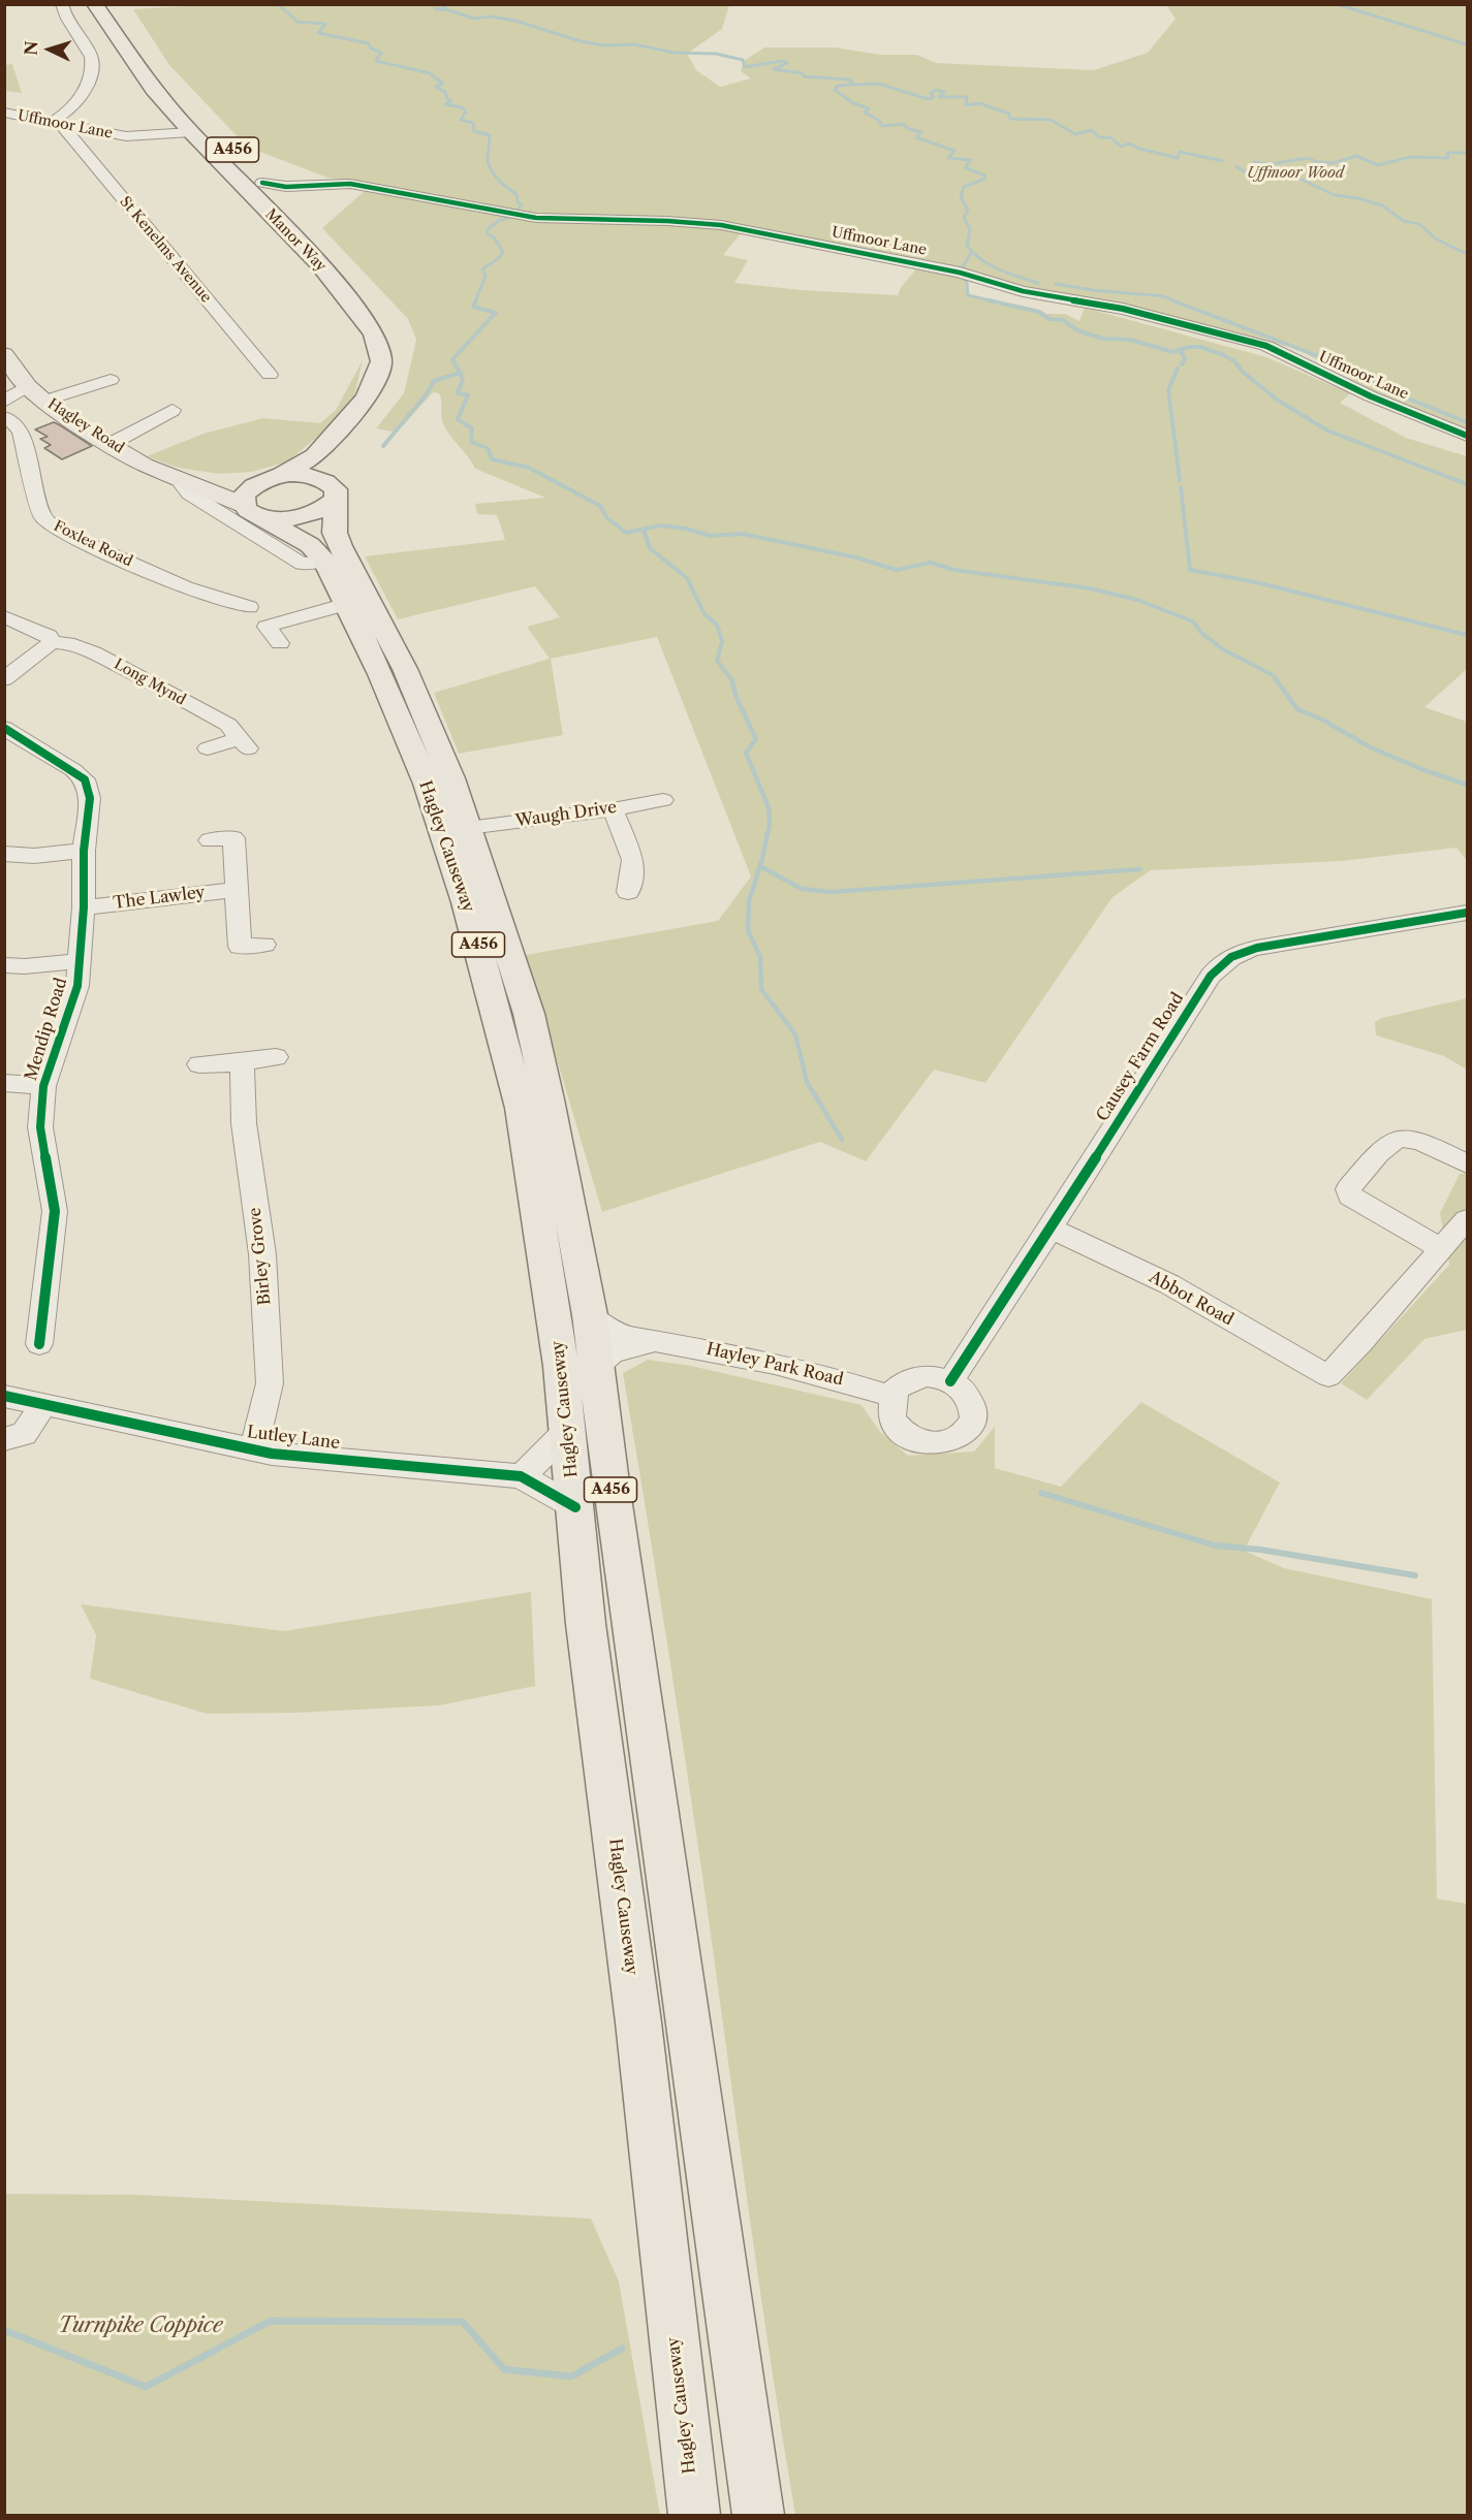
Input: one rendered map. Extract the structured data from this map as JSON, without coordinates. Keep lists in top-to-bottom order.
{
  "streets": {
    "highway": ["A456", "Manor Way", "Hagley Causeway"],
    "main road": ["Hagley Road"],
    "street": [
      "Uffmoor Lane",
      "St Kenelms Avenue",
      "Foxlea Road",
      "Long Mynd",
      "Waugh Drive",
      "The Lawley",
      "Mendip Road",
      "Causey Farm Road",
      "Birley Grove",
      "Abbot Road",
      "Hayley Park Road",
      "Lutley Lane"
    ]
  },
  "crossings": [
    ["Uffmoor Lane", "Manor Way"],
    ["Uffmoor Lane", "St Kenelms Avenue"],
    ["A456", "Manor Way"],
    ["A456", "Hagley Road"],
    ["A456", "Hagley Causeway"],
    ["Manor Way", "Hagley Road"],
    ["Manor Way", "Hagley Causeway"],
    ["Hagley Road", "Hagley Causeway"],
    ["Waugh Drive", "Hagley Causeway"],
    ["Hagley Causeway", "Hayley Park Road"],
    ["Hagley Causeway", "Lutley Lane"],
    ["The Lawley", "Mendip Road"],
    ["Causey Farm Road", "Abbot Road"],
    ["Causey Farm Road", "Hayley Park Road"],
    ["Birley Grove", "Lutley Lane"]
  ],
  "parks": ["Uffmoor Wood", "Turnpike Coppice"],
  "north": "left"
}
